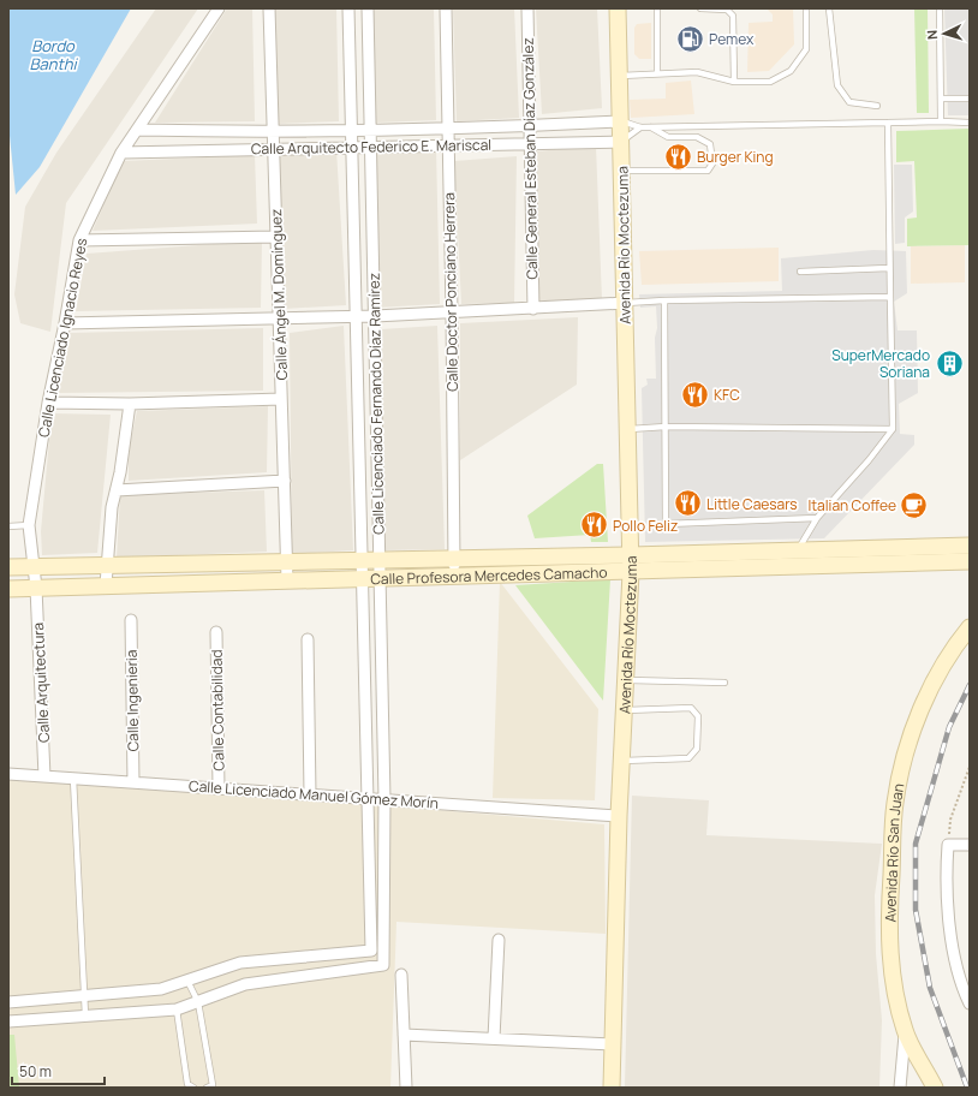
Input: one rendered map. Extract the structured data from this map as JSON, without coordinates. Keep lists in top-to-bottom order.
{
  "streets": {
    "street": [
      "Calle Arquitecto Federico E. Mariscal",
      "Calle General Esteban Díaz González",
      "Avenida Río Moctezuma",
      "Calle Doctor Ponciano Herrera",
      "Calle Ángel M. Domínguez",
      "Calle Licenciado Ignacio Reyes",
      "Calle Licenciado Fernando Díaz Ramírez",
      "Calle Profesora Mercedes Camacho",
      "Calle Arquitectura",
      "Calle Ingenieria",
      "Calle Contabilidad",
      "Calle Licenciado Manuel Gómez Morín",
      "Avenida Río San Juan"
    ]
  },
  "crossings": [
    ["Calle Arquitecto Federico E. Mariscal", "Calle General Esteban Díaz González"],
    ["Calle Arquitecto Federico E. Mariscal", "Avenida Río Moctezuma"],
    ["Calle Arquitecto Federico E. Mariscal", "Calle Doctor Ponciano Herrera"],
    ["Calle Arquitecto Federico E. Mariscal", "Calle Ángel M. Domínguez"],
    ["Calle Arquitecto Federico E. Mariscal", "Calle Licenciado Ignacio Reyes"],
    ["Calle Arquitecto Federico E. Mariscal", "Calle Licenciado Fernando Díaz Ramírez"],
    ["Avenida Río Moctezuma", "Calle Profesora Mercedes Camacho"],
    ["Avenida Río Moctezuma", "Calle Licenciado Manuel Gómez Morín"],
    ["Calle Doctor Ponciano Herrera", "Calle Profesora Mercedes Camacho"],
    ["Calle Ángel M. Domínguez", "Calle Profesora Mercedes Camacho"],
    ["Calle Licenciado Ignacio Reyes", "Calle Profesora Mercedes Camacho"],
    ["Calle Licenciado Ignacio Reyes", "Calle Arquitectura"],
    ["Calle Licenciado Fernando Díaz Ramírez", "Calle Profesora Mercedes Camacho"],
    ["Calle Licenciado Fernando Díaz Ramírez", "Calle Licenciado Manuel Gómez Morín"],
    ["Calle Profesora Mercedes Camacho", "Calle Arquitectura"],
    ["Calle Arquitectura", "Calle Licenciado Manuel Gómez Morín"],
    ["Calle Ingenieria", "Calle Licenciado Manuel Gómez Morín"],
    ["Calle Contabilidad", "Calle Licenciado Manuel Gómez Morín"]
  ],
  "water": ["Bordo Banthi"],
  "places": {
    "fuel station": ["Pemex"],
    "restaurant": [
      "Burger King",
      "KFC",
      "Little Caesars",
      "Pollo Feliz"
    ],
    "building": ["SuperMercado Soriana"],
    "cafe": ["Italian Coffee"]
  },
  "scale_bar": "50 m",
  "north": "left"
}
